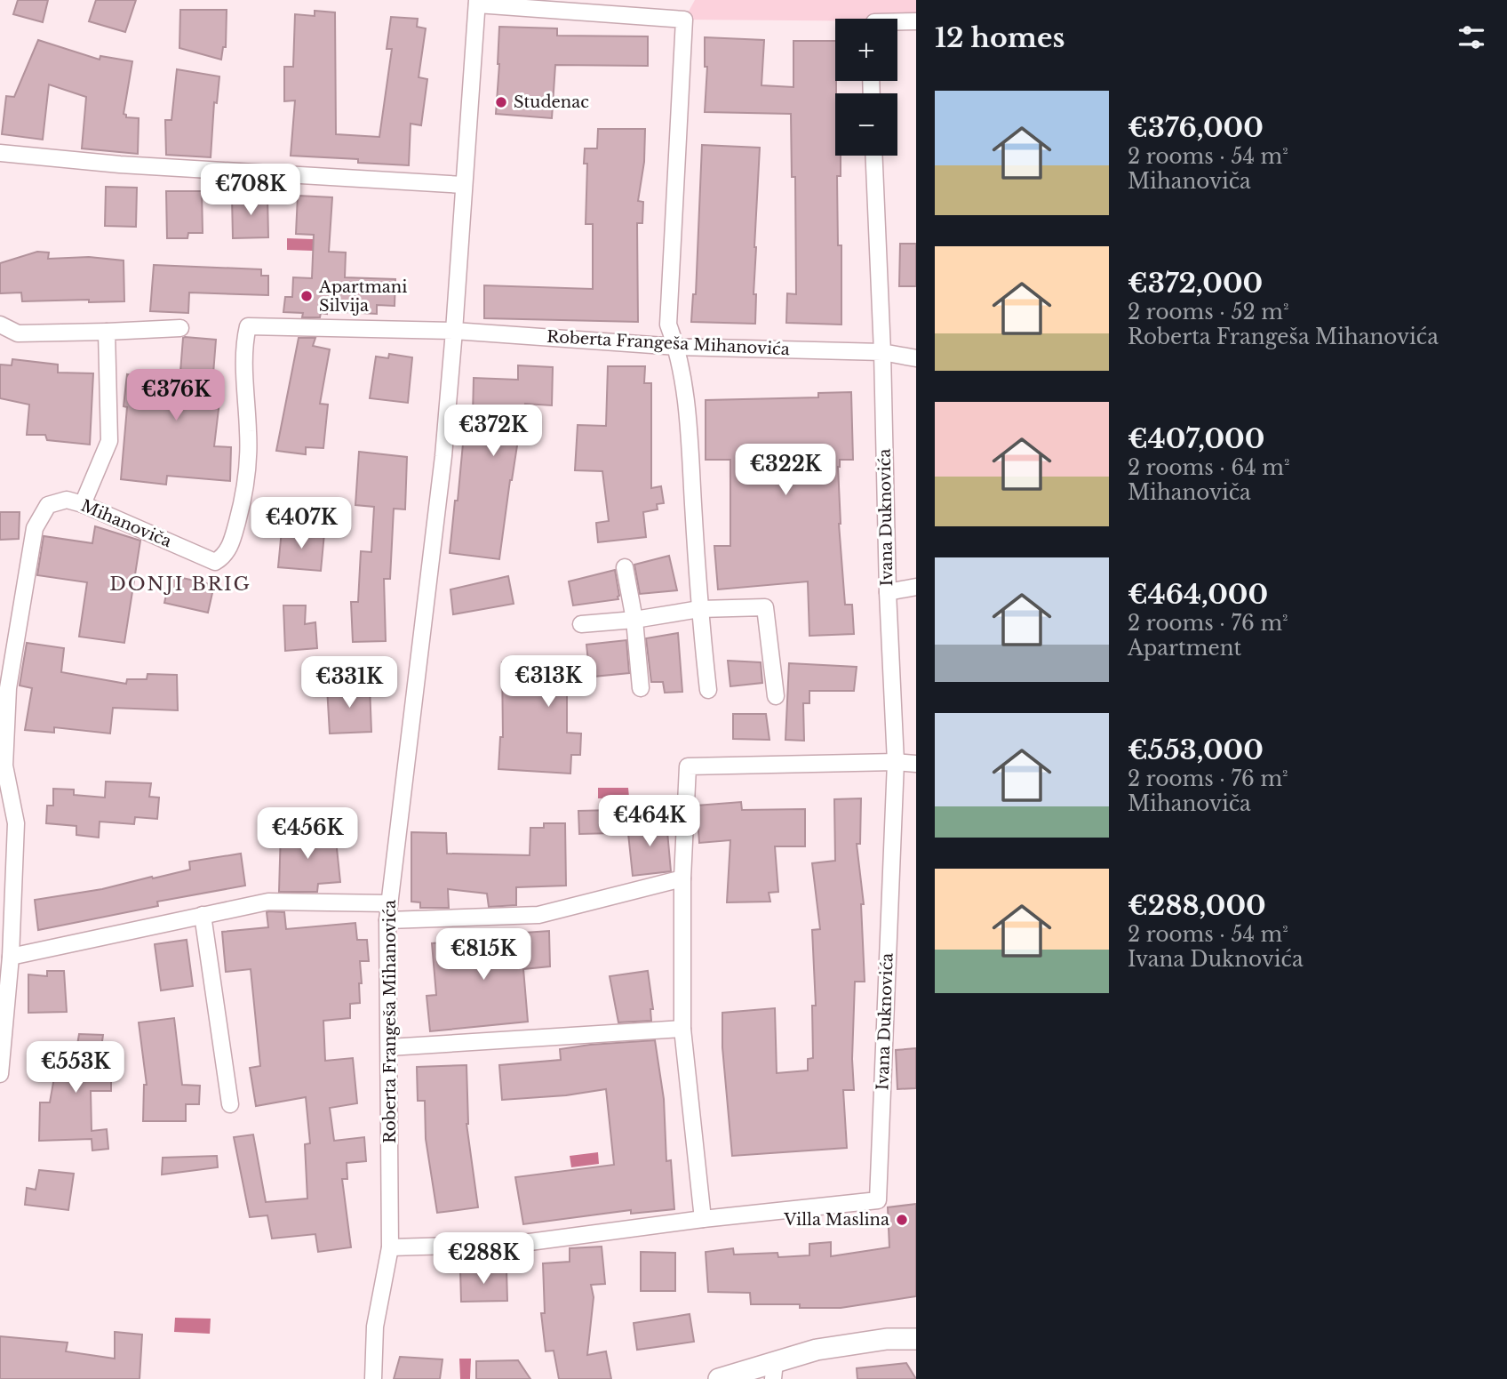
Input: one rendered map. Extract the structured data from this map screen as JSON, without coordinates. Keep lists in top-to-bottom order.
{
  "streets": {
    "street": ["Roberta Frangeša Mihanovića", "Ivana Duknovića", "Mihanoviča"]
  },
  "crossings": [
    ["Roberta Frangeša Mihanovića", "Ivana Duknovića"],
    ["Roberta Frangeša Mihanovića", "Mihanoviča"]
  ],
  "districts": ["DONJI BRIG"],
  "places": ["Studenac", "Apartmani Silvija", "Villa Maslina"],
  "page": {
    "heading": "12 homes",
    "map_buttons": ["+", "−"],
    "list": [
      {
        "name": "€376,000",
        "note": "2 rooms · 54 m² · Mihanoviča"
      },
      {
        "name": "€372,000",
        "note": "2 rooms · 52 m² · Roberta Frangeša Mihanovića"
      },
      {
        "name": "€407,000",
        "note": "2 rooms · 64 m² · Mihanoviča"
      },
      {
        "name": "€464,000",
        "note": "2 rooms · 76 m² · Apartment"
      },
      {
        "name": "€553,000",
        "note": "2 rooms · 76 m² · Mihanoviča"
      },
      {
        "name": "€288,000",
        "note": "2 rooms · 54 m² · Ivana Duknovića"
      }
    ],
    "price": [
      "€708K",
      "€376K",
      "€372K",
      "€322K",
      "€407K",
      "€313K",
      "€331K",
      "€464K",
      "€456K",
      "€815K",
      "€553K",
      "€288K"
    ]
  }
}
